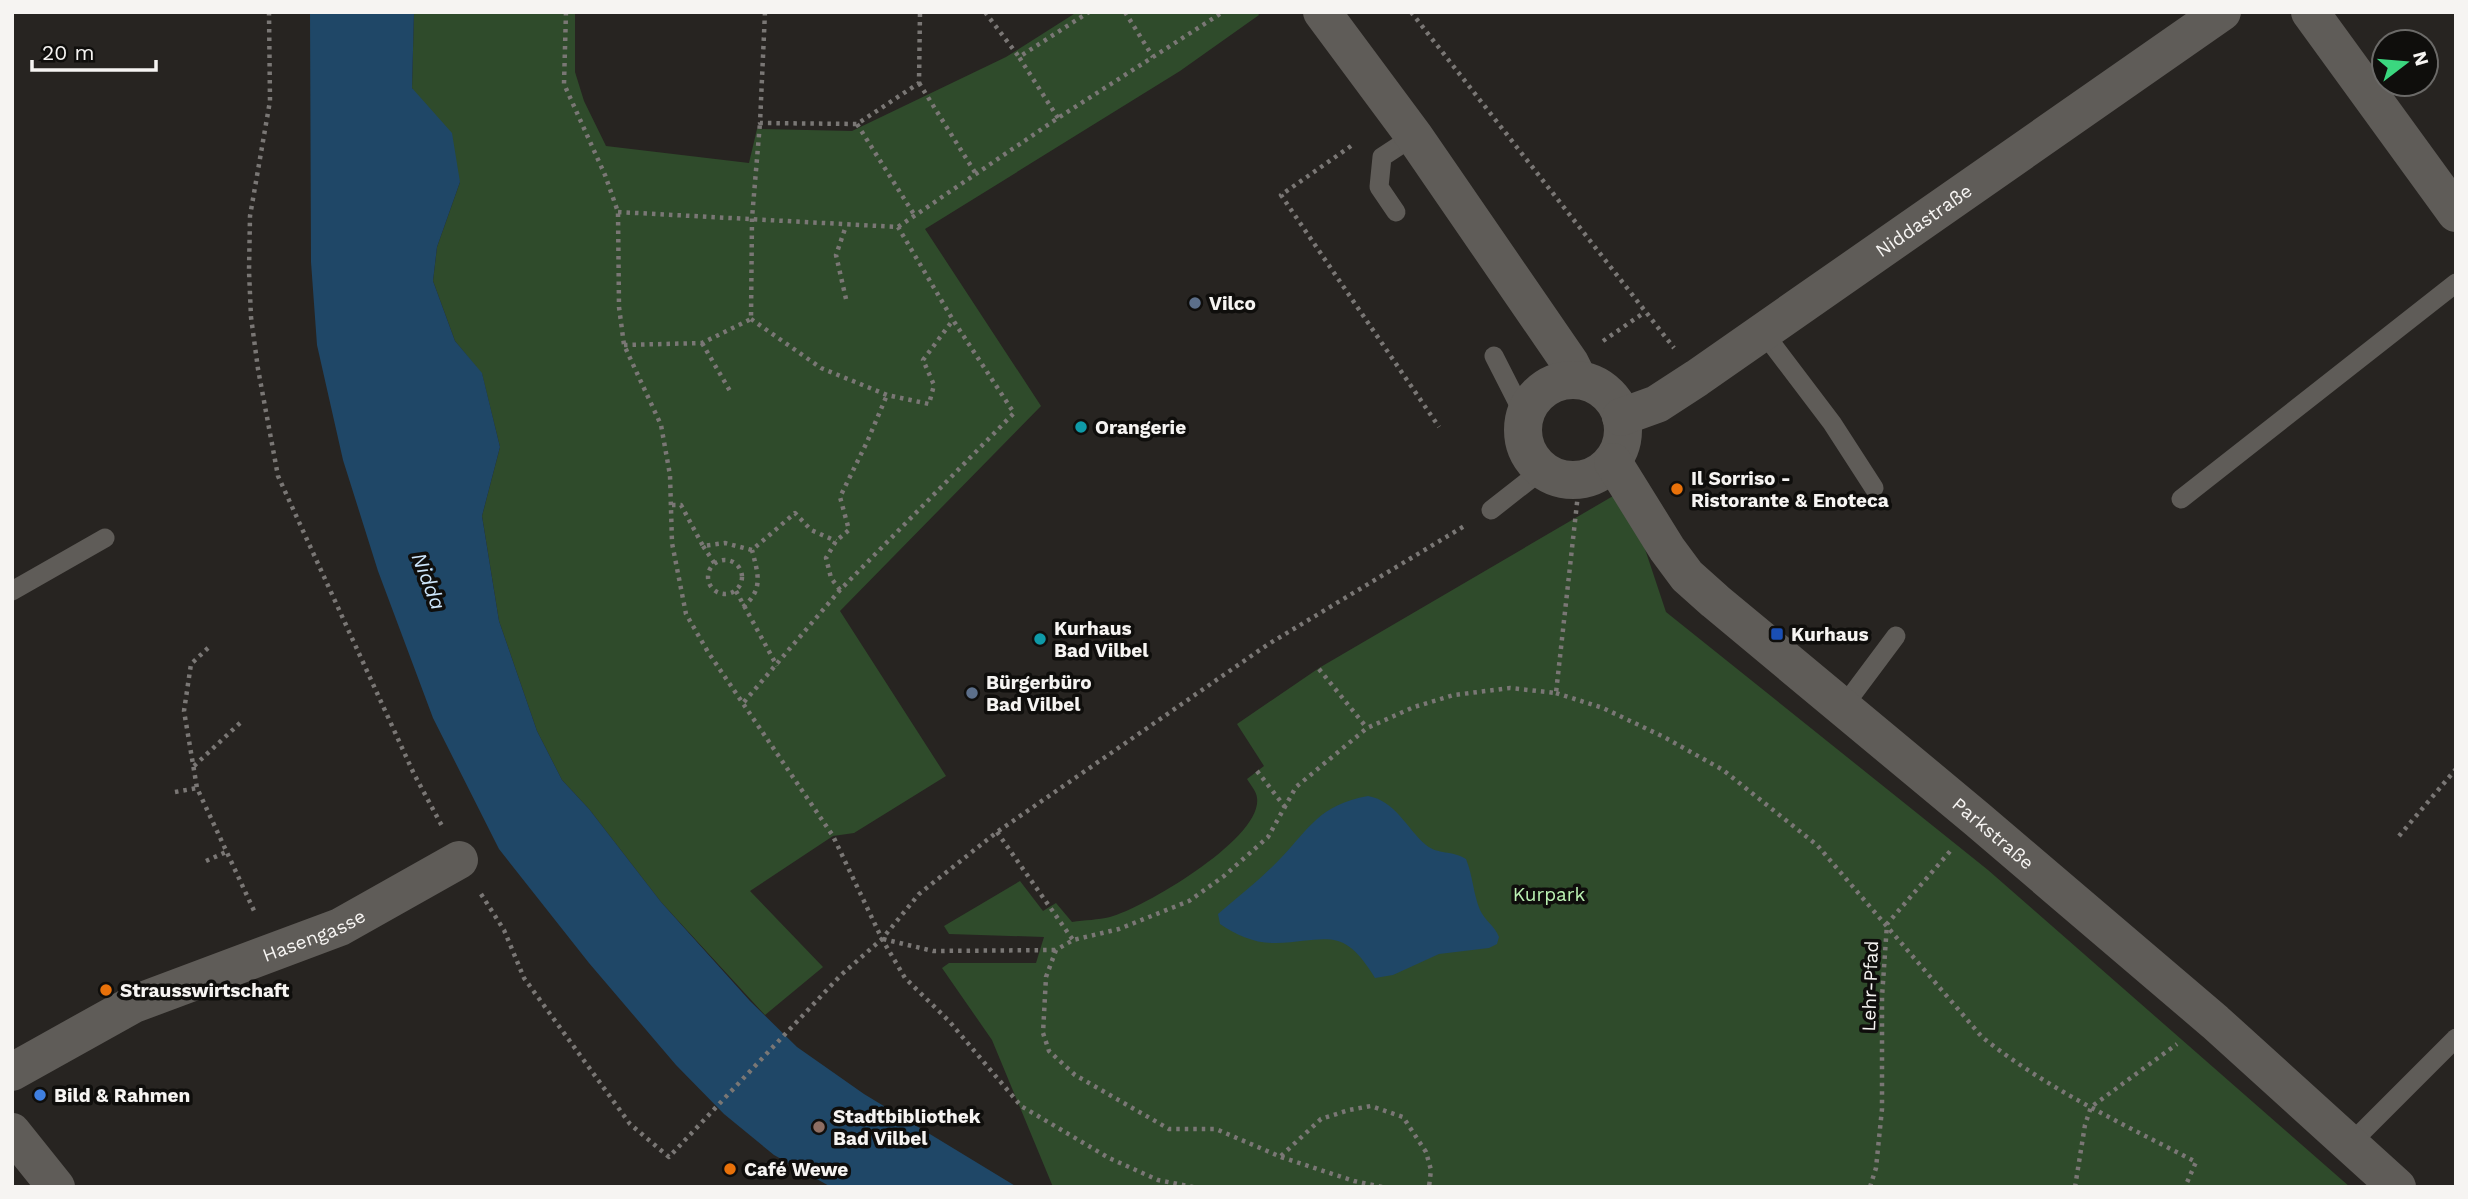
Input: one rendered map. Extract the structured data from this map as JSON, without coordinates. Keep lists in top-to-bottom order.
{
  "streets": {
    "street": ["Niddastraße", "Parkstraße", "Hasengasse"],
    "path": ["Lehr-Pfad"]
  },
  "crossings": [
    ["Niddastraße", "Parkstraße"],
    ["Parkstraße", "Lehr-Pfad"]
  ],
  "water": ["Nidda"],
  "parks": ["Kurpark"],
  "places": {
    "other": [
      "Vilco",
      "Orangerie",
      "Il Sorriso - Ristorante & Enoteca",
      "Kurhaus Bad Vilbel",
      "Bürgerbüro Bad Vilbel",
      "Strausswirtschaft",
      "Bild & Rahmen",
      "Stadtbibliothek Bad Vilbel",
      "Café Wewe"
    ],
    "transit": ["Kurhaus"]
  },
  "scale_bar": "20 m",
  "north": "right"
}
